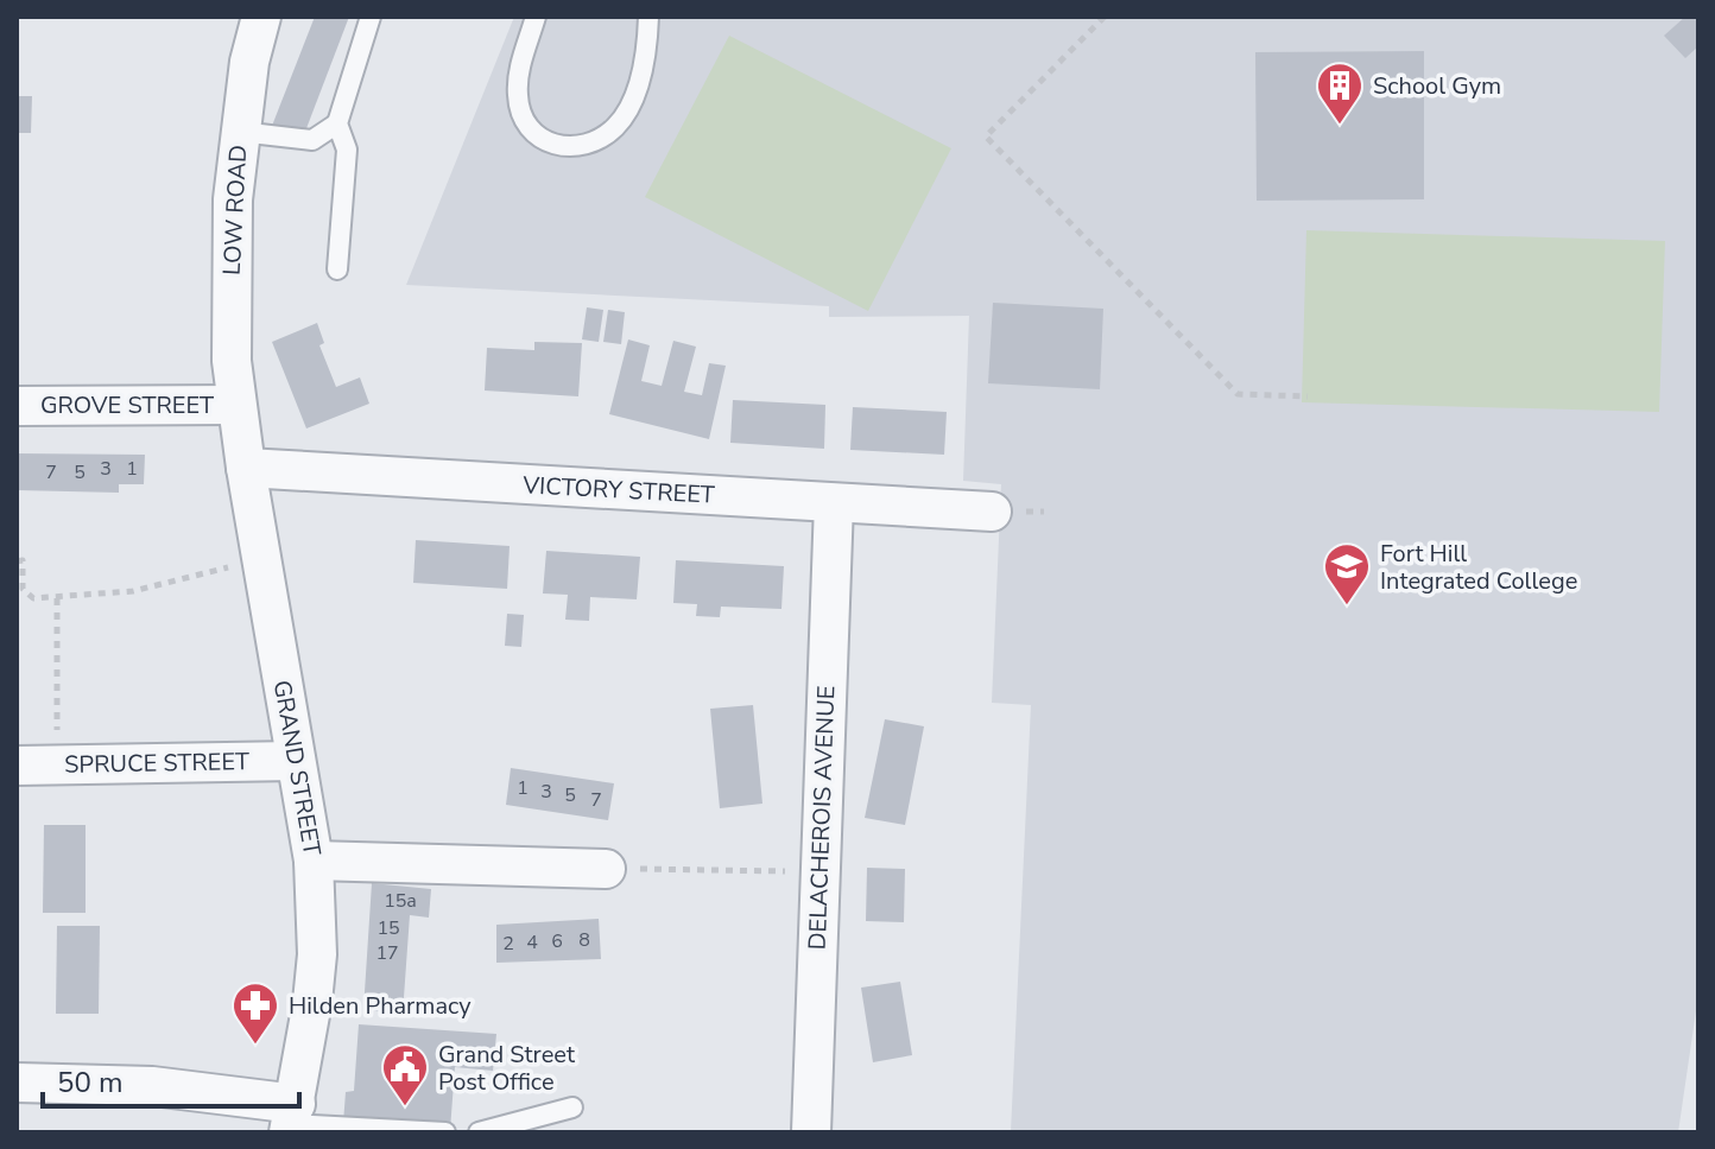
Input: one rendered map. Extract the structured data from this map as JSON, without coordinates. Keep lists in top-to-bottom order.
{
  "streets": {
    "street": [
      "LOW ROAD",
      "GROVE STREET",
      "VICTORY STREET",
      "SPRUCE STREET",
      "GRAND STREET",
      "DELACHEROIS AVENUE"
    ]
  },
  "crossings": [
    ["LOW ROAD", "GROVE STREET"],
    ["LOW ROAD", "GRAND STREET"],
    ["GROVE STREET", "GRAND STREET"],
    ["VICTORY STREET", "GRAND STREET"],
    ["VICTORY STREET", "DELACHEROIS AVENUE"],
    ["SPRUCE STREET", "GRAND STREET"]
  ],
  "places": {
    "building": ["School Gym"],
    "school or university": ["Fort Hill Integrated College"],
    "pharmacy": ["Hilden Pharmacy"],
    "public building": ["Grand Street Post Office"]
  },
  "house_numbers": [
    "3",
    "1",
    "7",
    "5",
    "1",
    "3",
    "5",
    "7",
    "15a",
    "15",
    "8",
    "6",
    "4",
    "2",
    "17"
  ],
  "scale_bar": "50 m"
}
